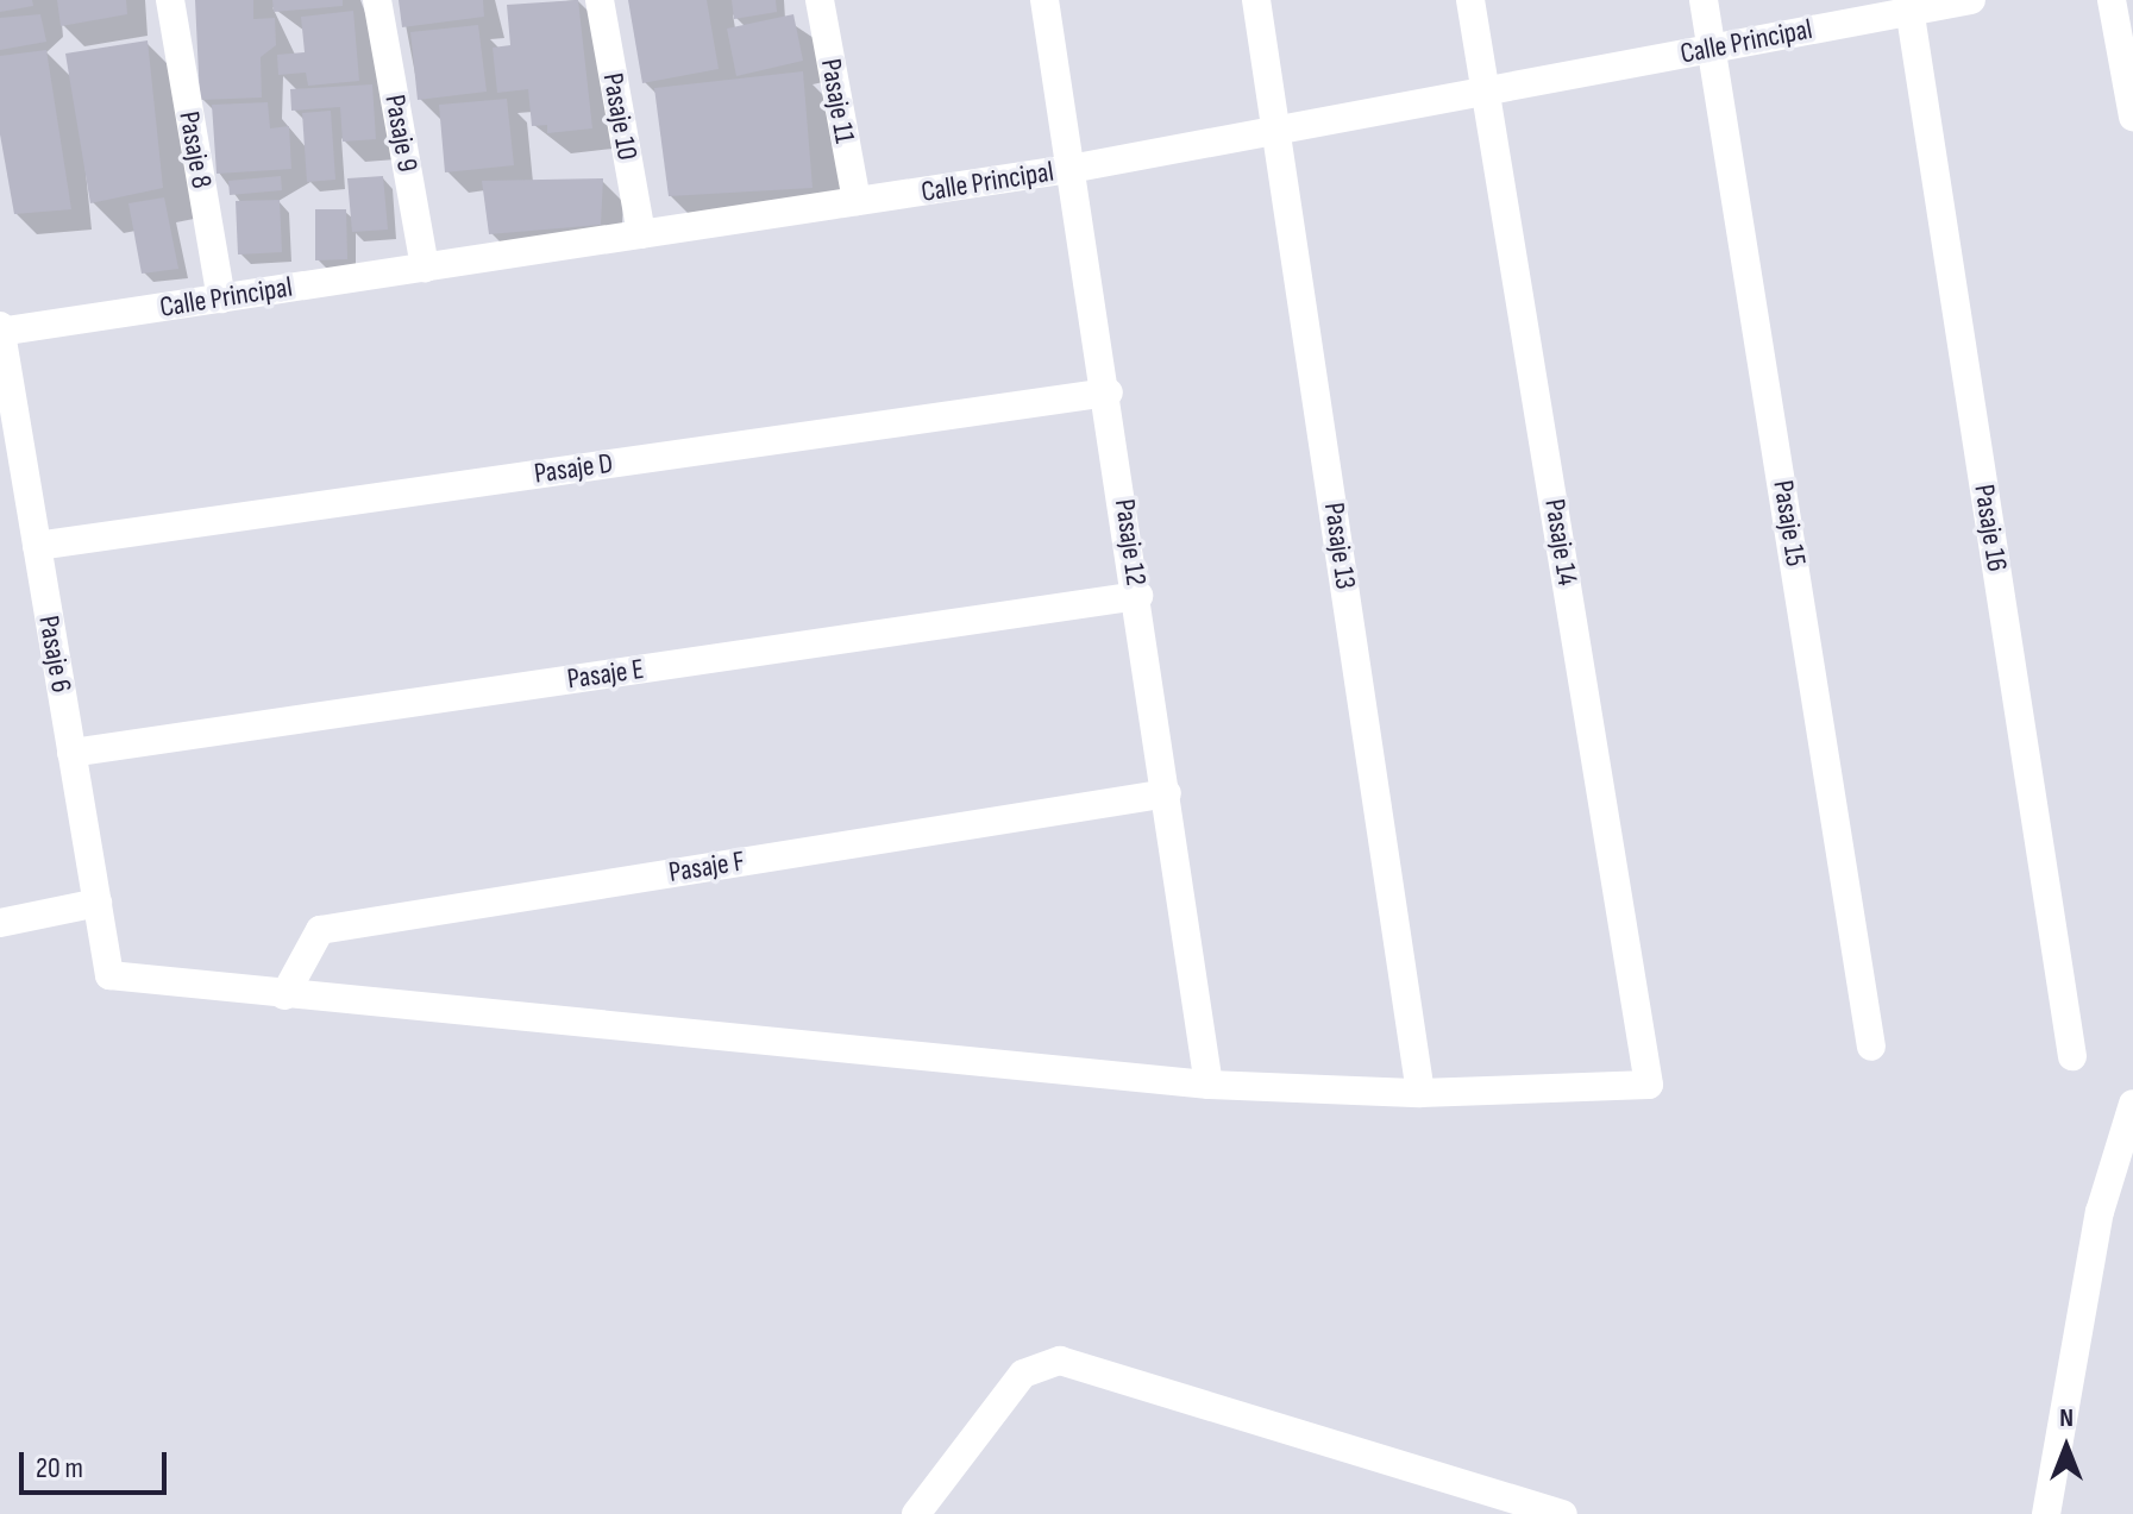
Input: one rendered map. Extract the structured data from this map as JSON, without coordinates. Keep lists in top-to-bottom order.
{
  "streets": {
    "street": [
      "Calle Principal",
      "Pasaje 11",
      "Pasaje 10",
      "Pasaje 9",
      "Pasaje 8",
      "Pasaje D",
      "Pasaje 15",
      "Pasaje 16",
      "Pasaje 12",
      "Pasaje 14",
      "Pasaje 13",
      "Pasaje 6",
      "Pasaje E",
      "Pasaje F"
    ]
  },
  "crossings": [
    ["Calle Principal", "Pasaje 11"],
    ["Calle Principal", "Pasaje 10"],
    ["Calle Principal", "Pasaje 9"],
    ["Calle Principal", "Pasaje 8"],
    ["Calle Principal", "Pasaje 15"],
    ["Calle Principal", "Pasaje 16"],
    ["Calle Principal", "Pasaje 12"],
    ["Calle Principal", "Pasaje 14"],
    ["Calle Principal", "Pasaje 13"],
    ["Calle Principal", "Pasaje 6"],
    ["Pasaje D", "Pasaje 12"],
    ["Pasaje D", "Pasaje 6"],
    ["Pasaje 12", "Pasaje E"],
    ["Pasaje 12", "Pasaje F"],
    ["Pasaje 14", "Pasaje 13"],
    ["Pasaje 6", "Pasaje E"],
    ["Pasaje 6", "Pasaje F"]
  ],
  "scale_bar": "20 m",
  "north": "top"
}
